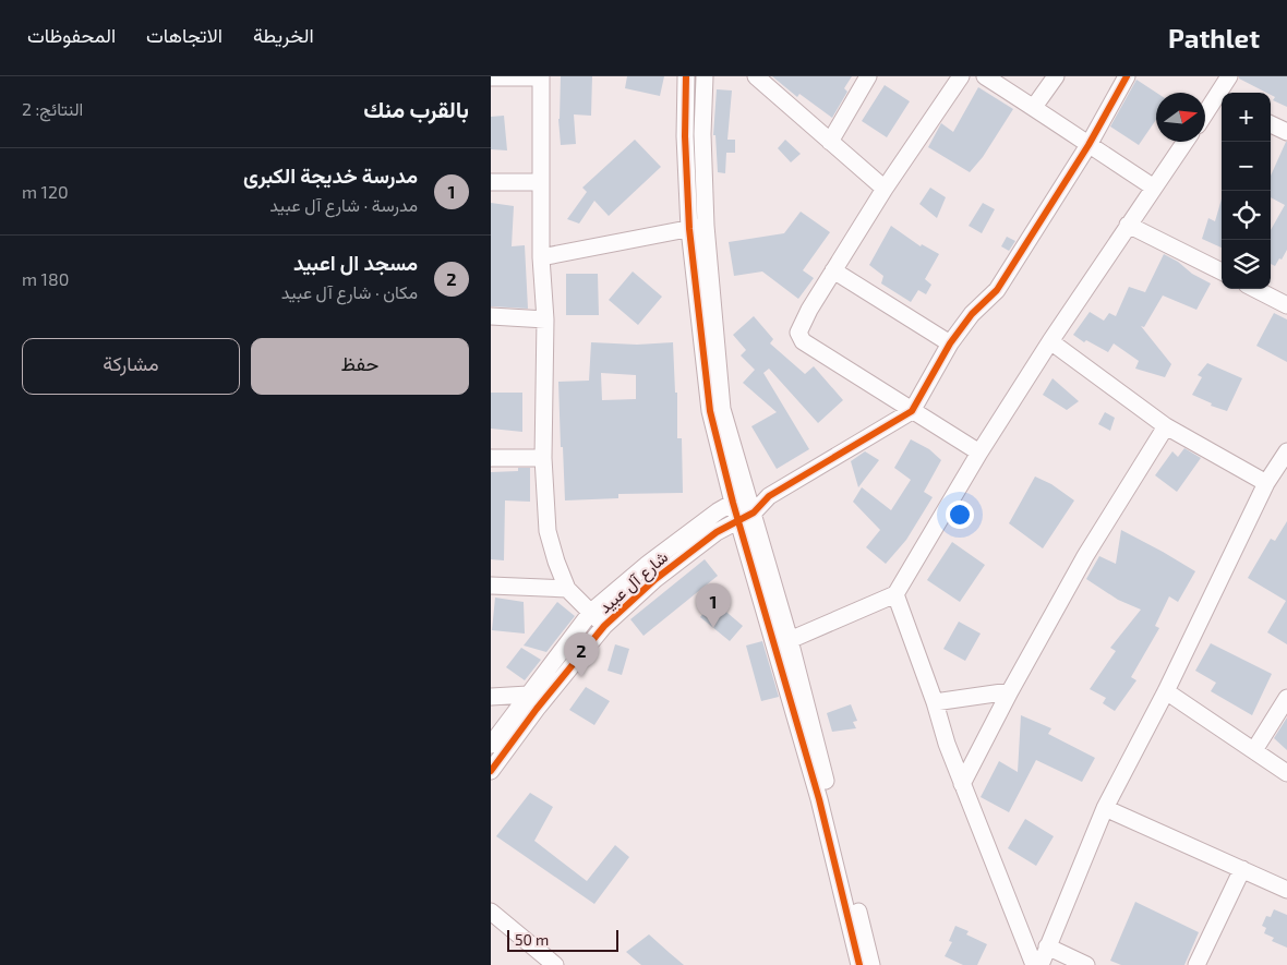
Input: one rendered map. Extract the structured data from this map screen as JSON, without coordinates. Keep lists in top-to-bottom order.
{
  "streets": {
    "street": ["شارع آل عبيد"]
  },
  "scale_bar": "50 m",
  "north": "right",
  "page": {
    "header": "Pathlet",
    "nav": ["الخريطة", "الاتجاهات", "المحفوظات"],
    "heading": ["بالقرب منك", "النتائج: 2"],
    "map_buttons": ["+", "−"],
    "list": [
      {
        "mark": "1",
        "name": "مدرسة خديجة الكبرى",
        "note": "مدرسة · شارع آل عبيد",
        "value": "120 m"
      },
      {
        "mark": "2",
        "name": "مسجد ال اعبيد",
        "note": "مكان · شارع آل عبيد",
        "value": "180 m"
      }
    ],
    "buttons": ["حفظ", "مشاركة"],
    "pins": ["1", "2"],
    "scale": "50 m"
  }
}
